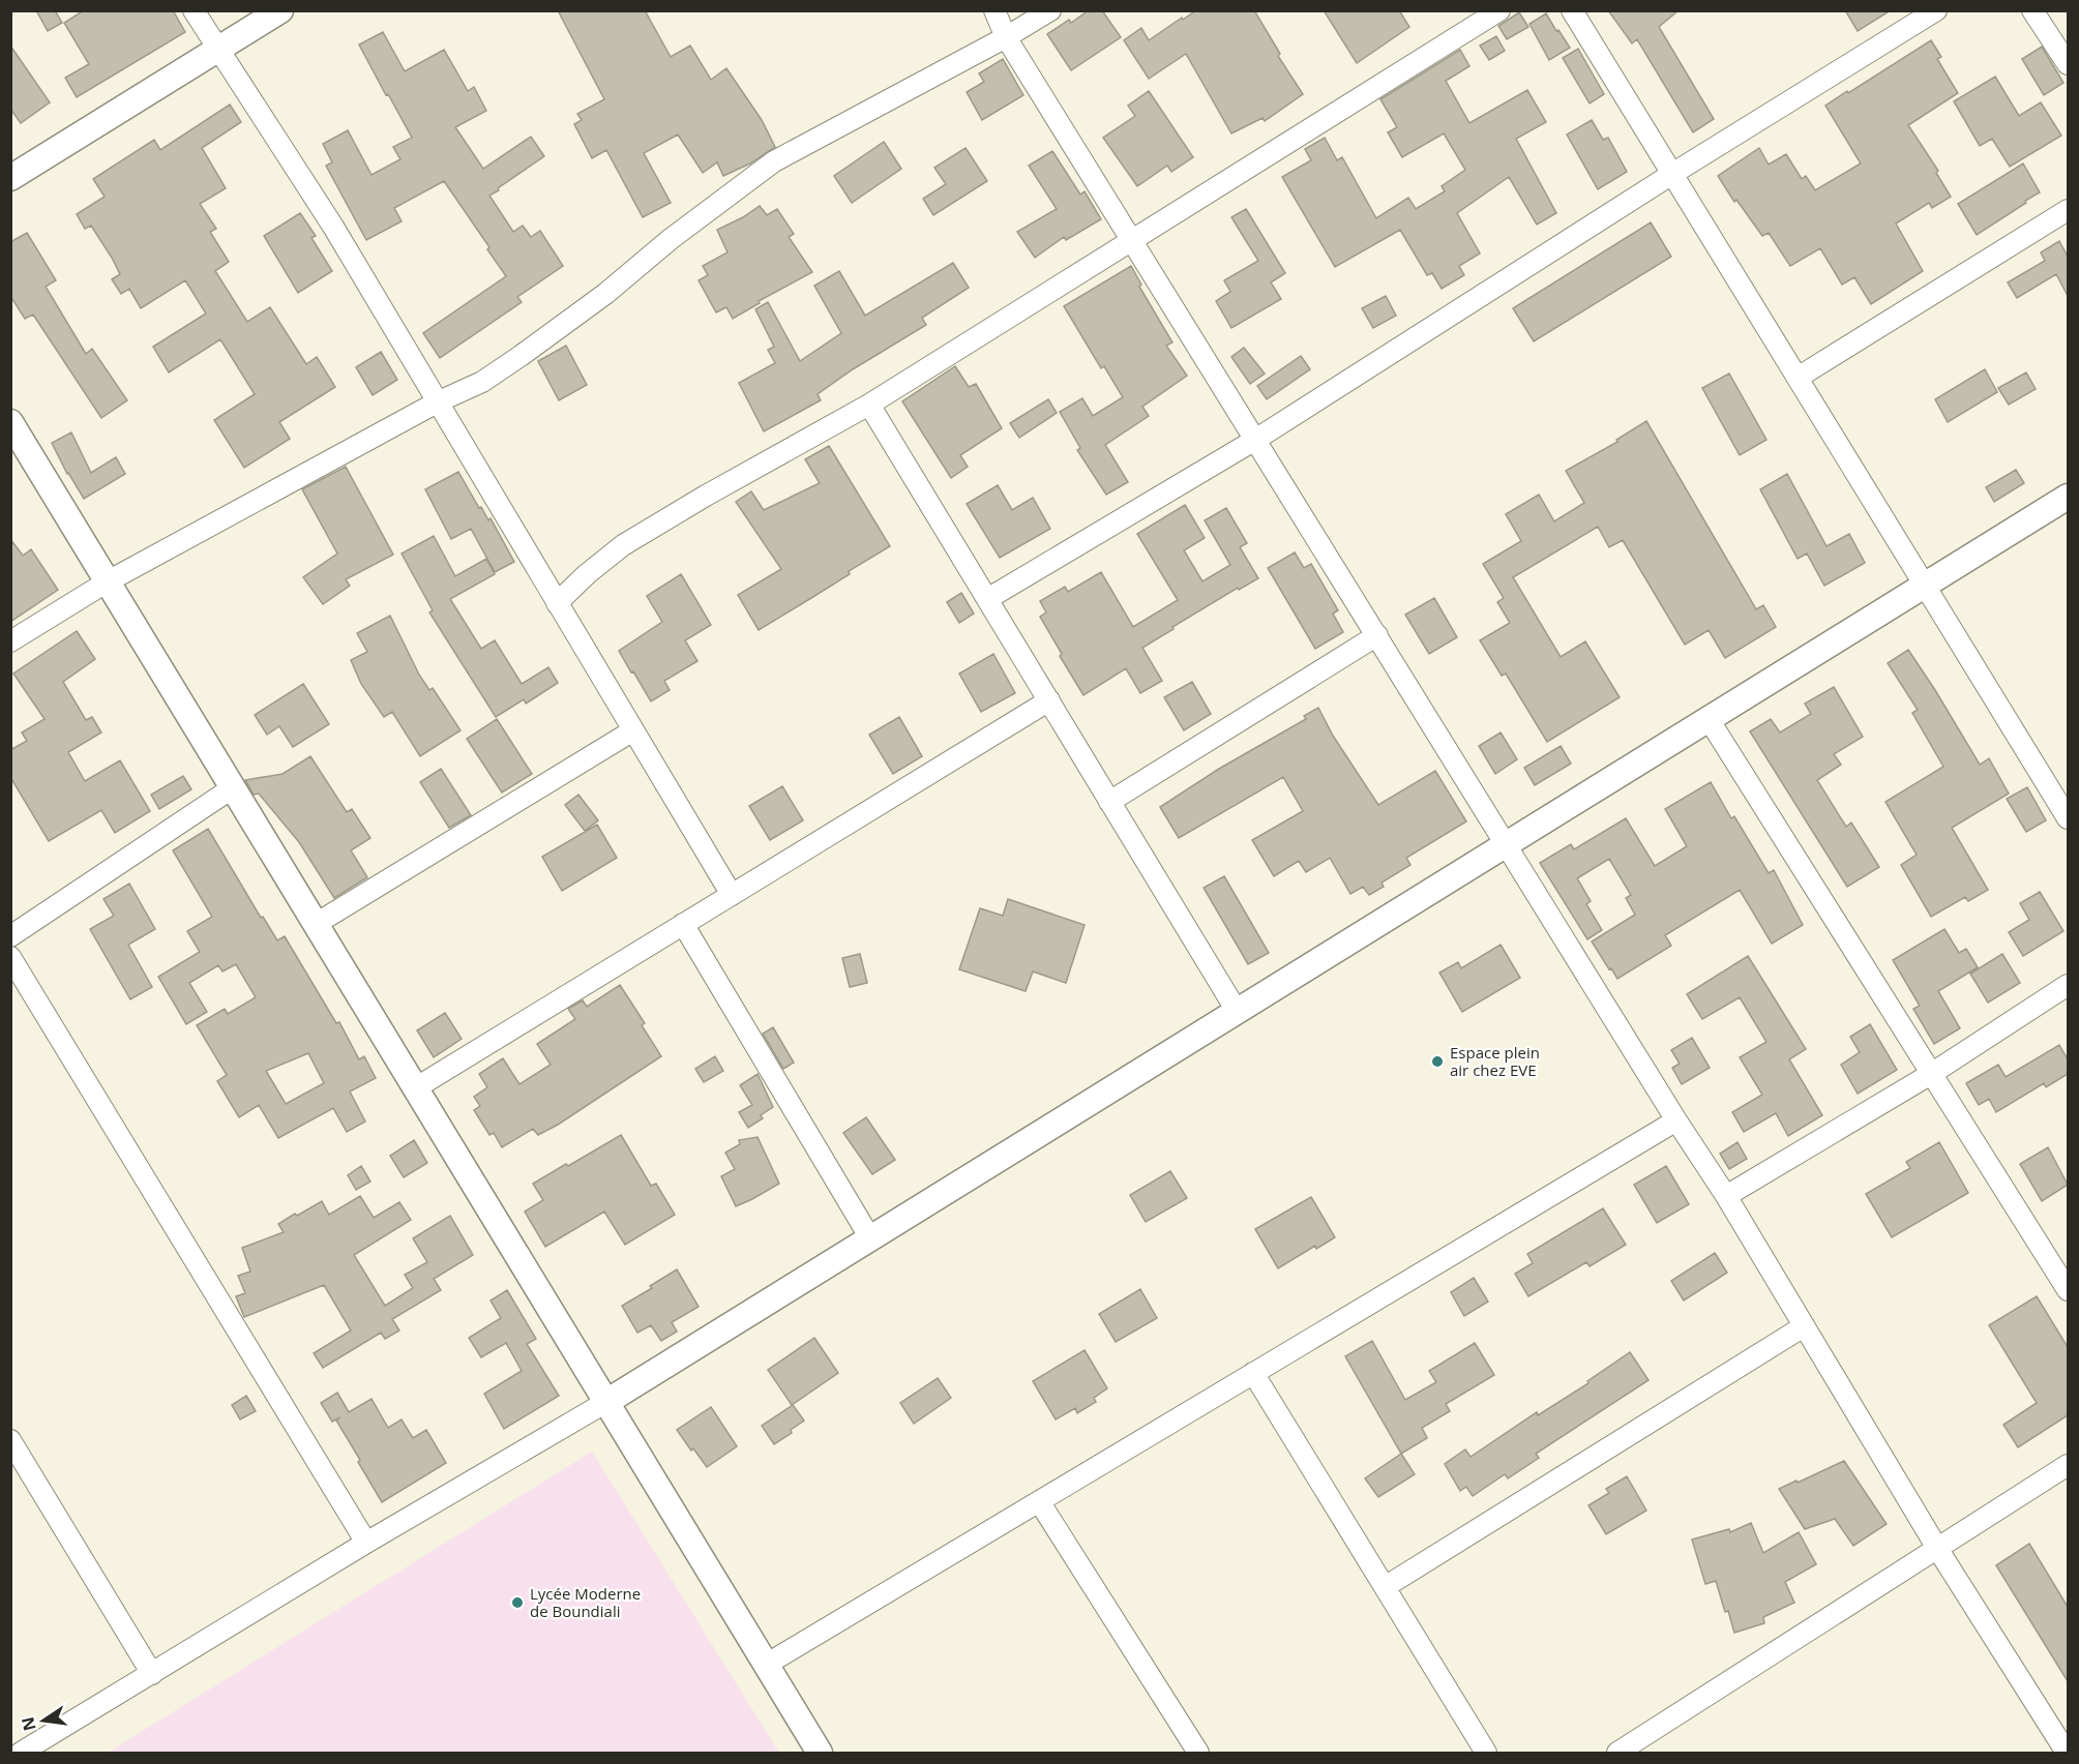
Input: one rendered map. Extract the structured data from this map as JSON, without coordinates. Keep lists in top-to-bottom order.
{
  "places": ["Espace plein air chez EVE", "Lycée Moderne de Boundiali"],
  "north": "left"
}
